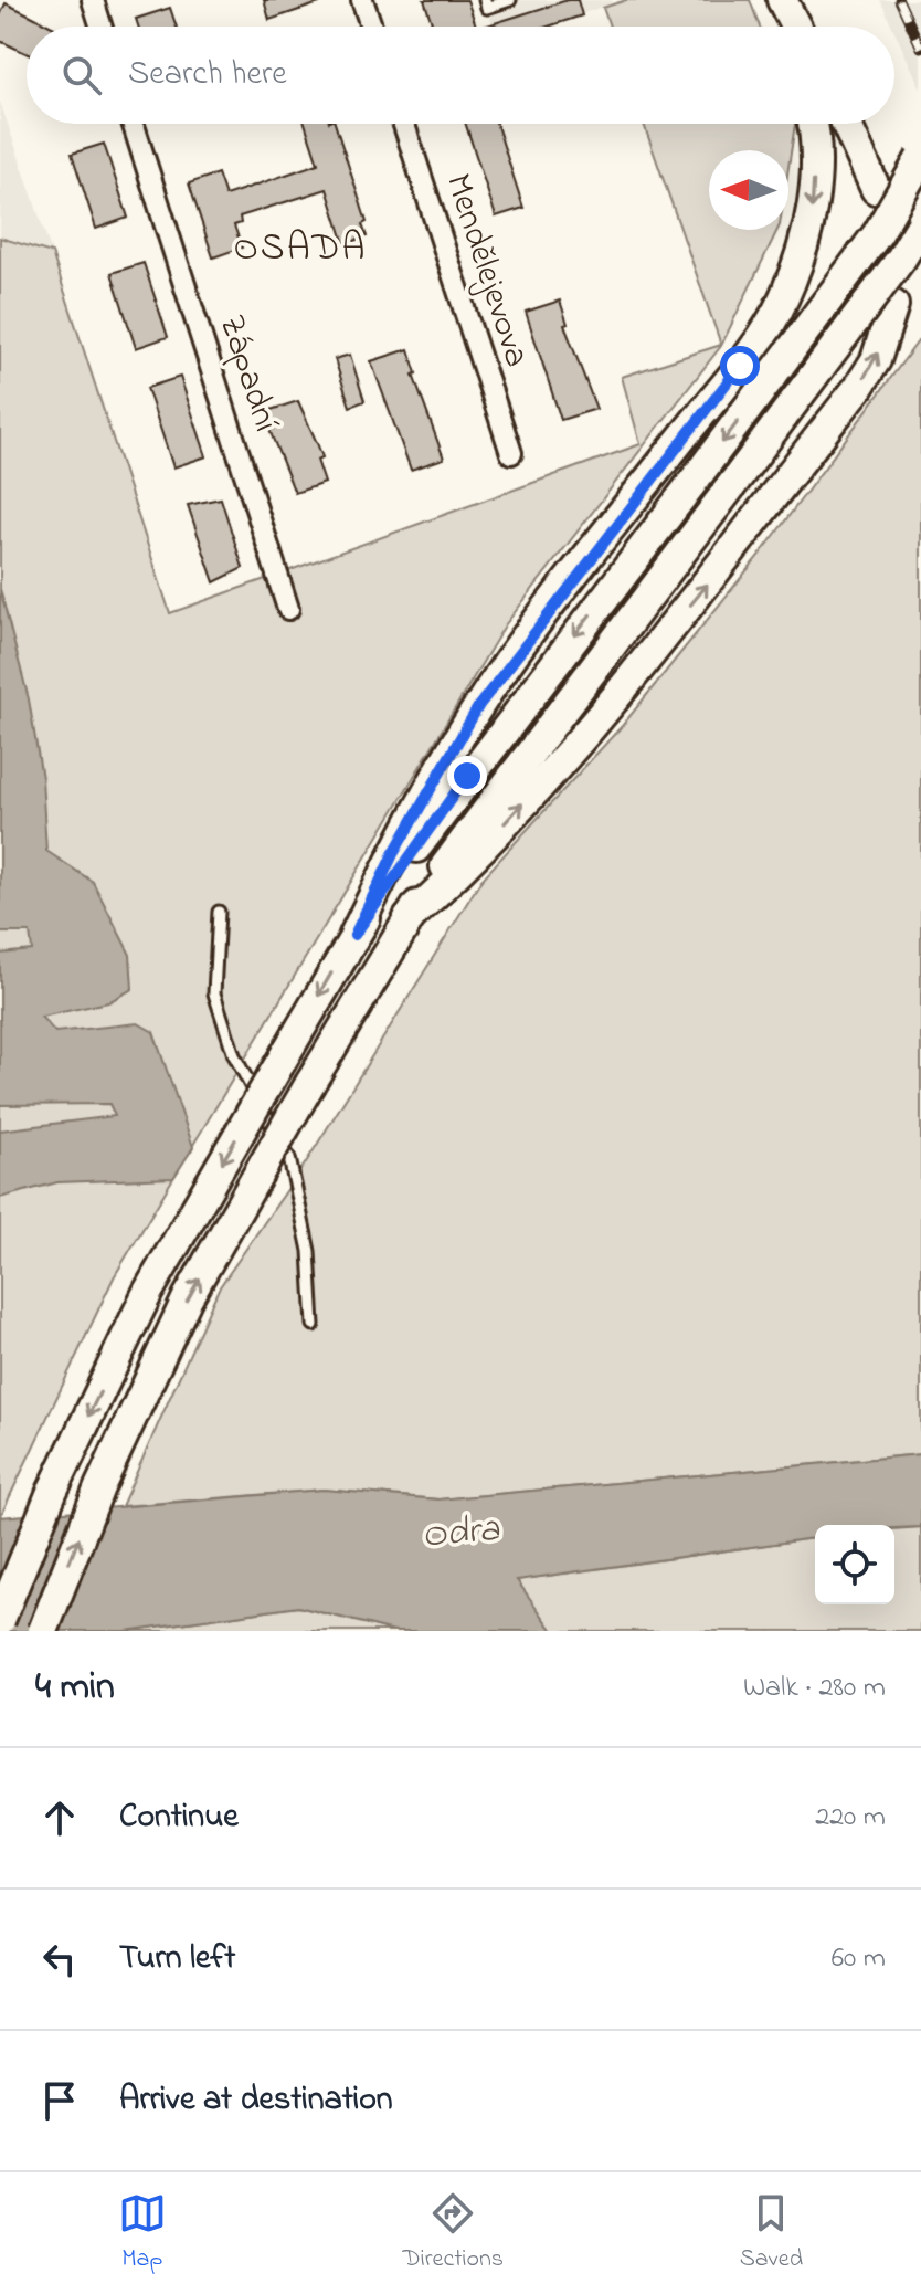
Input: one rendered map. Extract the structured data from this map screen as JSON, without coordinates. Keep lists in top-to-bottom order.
{
  "streets": {
    "street": ["Mendělejevova", "Západní"]
  },
  "districts": ["OSADA"],
  "water": ["Odra"],
  "north": "left",
  "page": {
    "search": "Search here",
    "heading": ["4 min", "Walk · 280 m"],
    "list": [
      ["Continue", "220 m"],
      ["Turn left", "60 m"],
      "Arrive at destination"
    ],
    "nav": ["Map", "Directions", "Saved"]
  }
}
